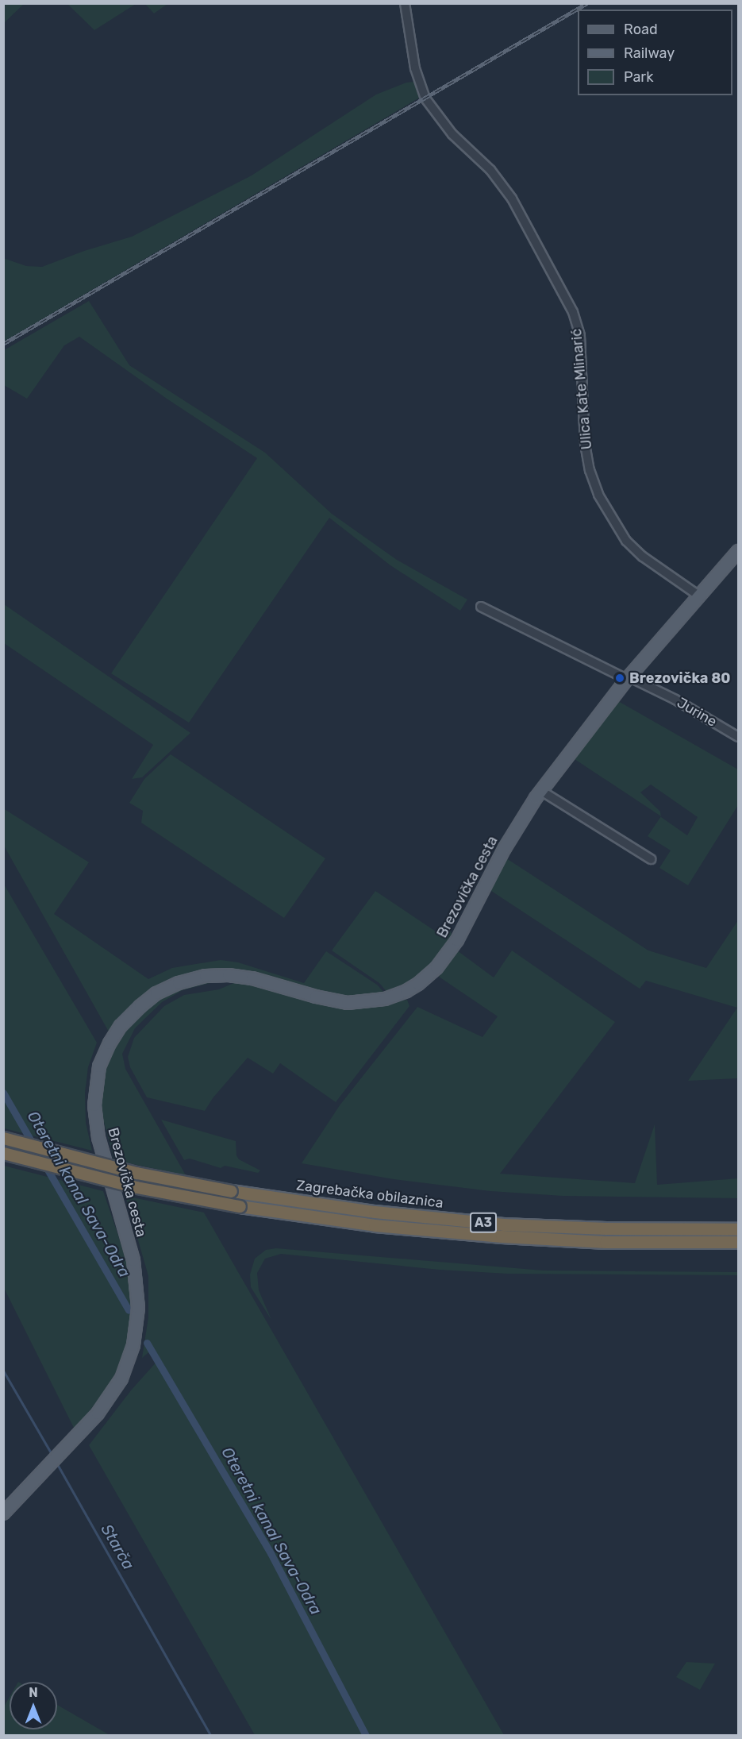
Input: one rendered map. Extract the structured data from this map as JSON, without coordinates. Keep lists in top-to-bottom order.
{
  "streets": {
    "highway": ["Zagrebačka obilaznica", "A3"],
    "main road": ["Brezovička cesta"],
    "street": ["Ulica Kate Mlinarić", "Jurine"]
  },
  "crossings": [
    ["Ulica Kate Mlinarić", "Brezovička cesta"],
    ["Jurine", "Brezovička cesta"]
  ],
  "water": ["Oteretni kanal Sava-Odra", "Starča"],
  "places": ["Brezovička 80"],
  "legend": ["Road", "Railway", "Park"],
  "north": "top"
}
